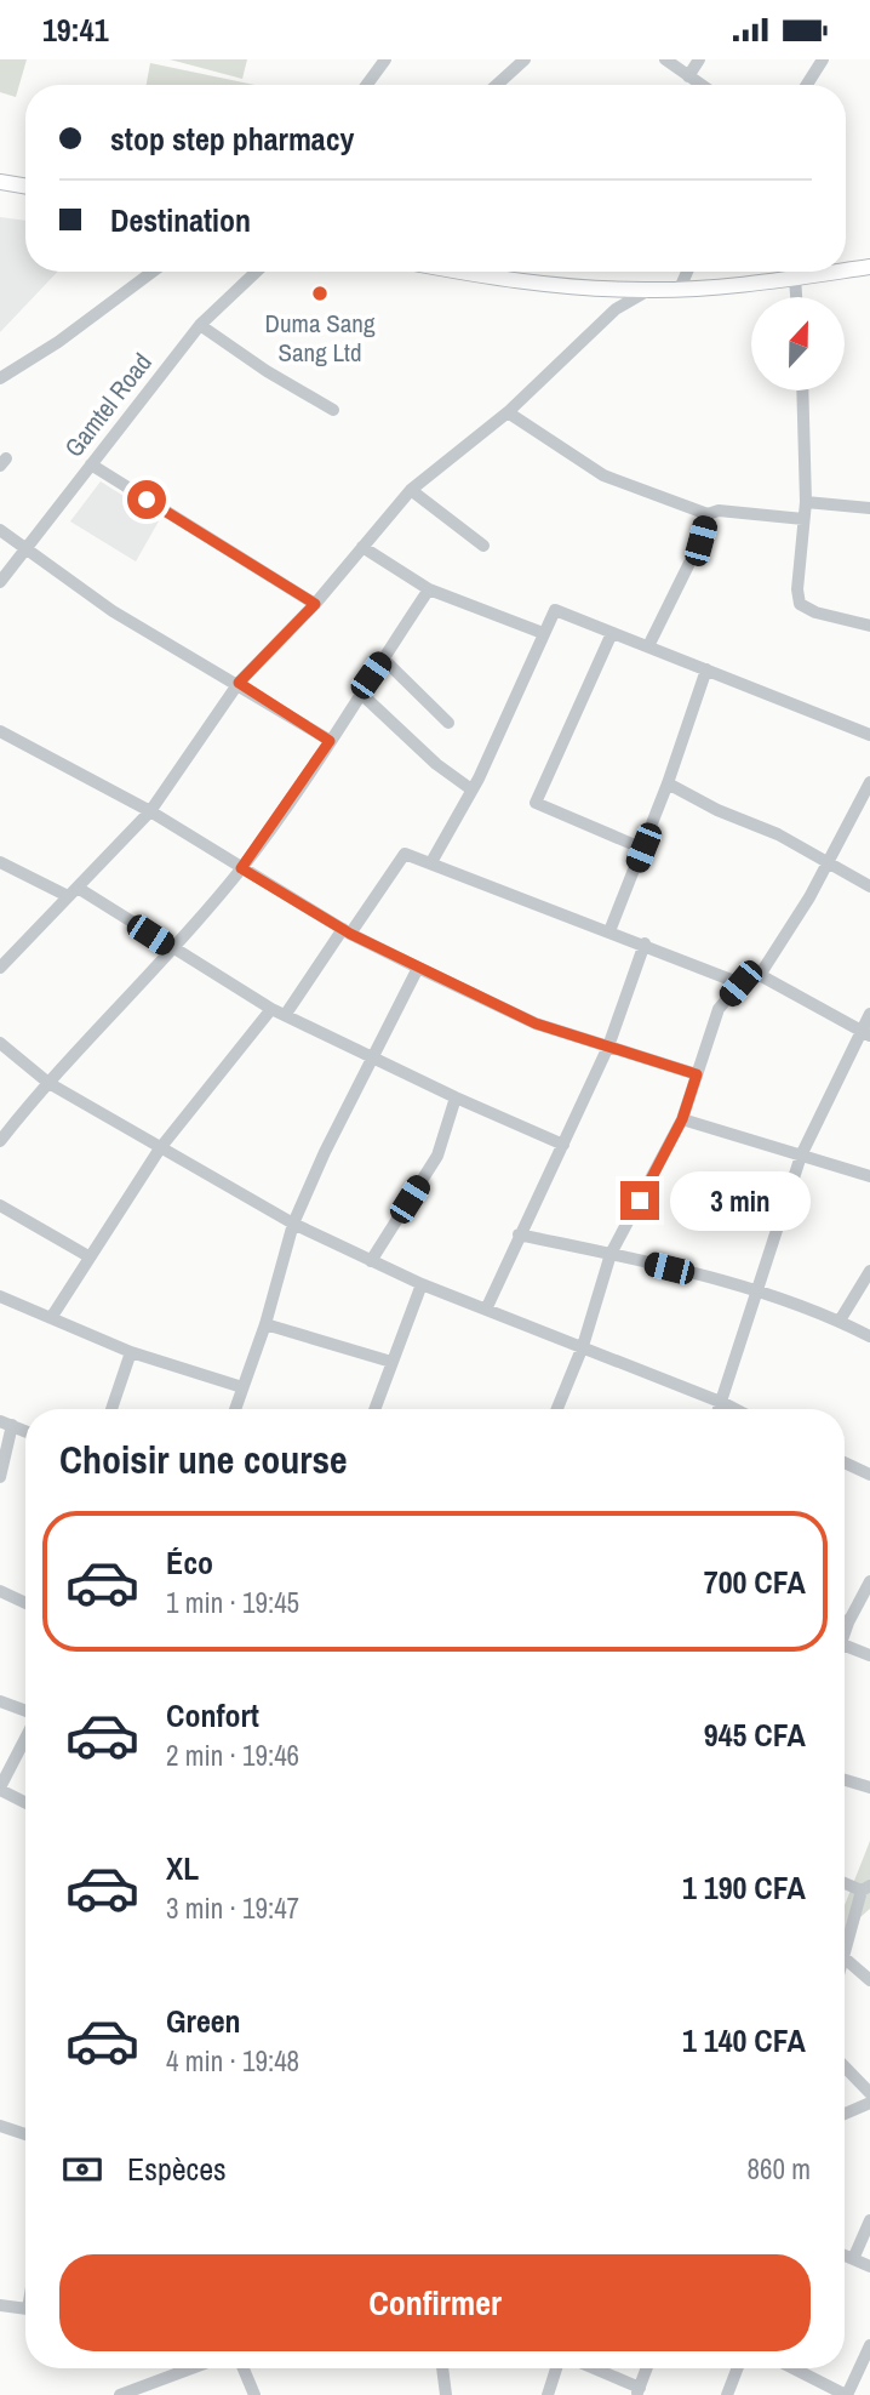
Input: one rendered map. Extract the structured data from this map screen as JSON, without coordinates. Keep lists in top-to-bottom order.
{
  "streets": {
    "street": ["Gamtel Road"]
  },
  "places": ["Duma Sang Sang Ltd"],
  "north": "top",
  "page": {
    "status": "19:41",
    "banner": ["stop step pharmacy", "Destination"],
    "bubble": "3 min",
    "heading": "Choisir une course",
    "list": [
      {
        "name": "Éco",
        "note": "1 min · 19:45",
        "value": "700 CFA"
      },
      {
        "name": "Confort",
        "note": "2 min · 19:46",
        "value": "945 CFA"
      },
      {
        "name": "XL",
        "note": "3 min · 19:47",
        "value": "1 190 CFA"
      },
      {
        "name": "Green",
        "note": "4 min · 19:48",
        "value": "1 140 CFA"
      }
    ],
    "pay": ["Espèces", "860 m"],
    "buttons": "Confirmer"
  }
}
